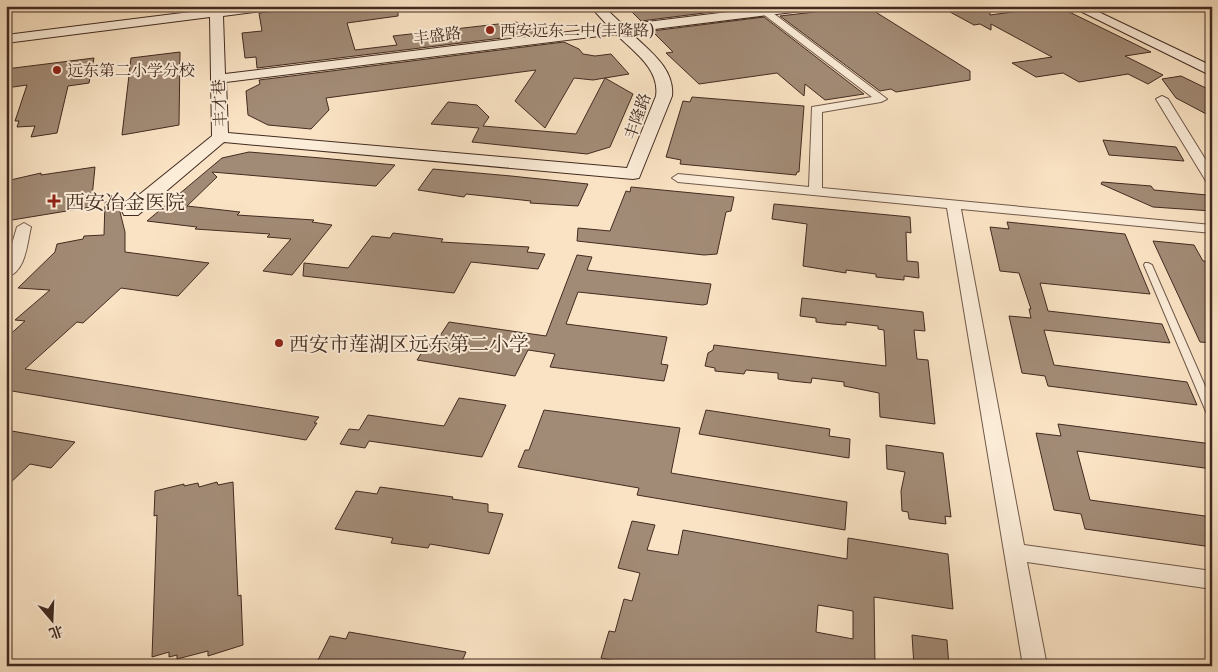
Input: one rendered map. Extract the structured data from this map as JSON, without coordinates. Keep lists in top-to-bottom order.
{
  "streets": {
    "street": ["丰盛路", "丰才巷", "丰隆路"]
  },
  "crossings": [
    ["丰盛路", "丰才巷"],
    ["丰盛路", "丰隆路"],
    ["丰才巷", "丰隆路"]
  ],
  "places": {
    "other": ["西安远东二中(丰隆路)", "远东第二小学分校", "西安市莲湖区远东第二小学"],
    "health": ["西安冶金医院"]
  },
  "north": "bottom"
}
